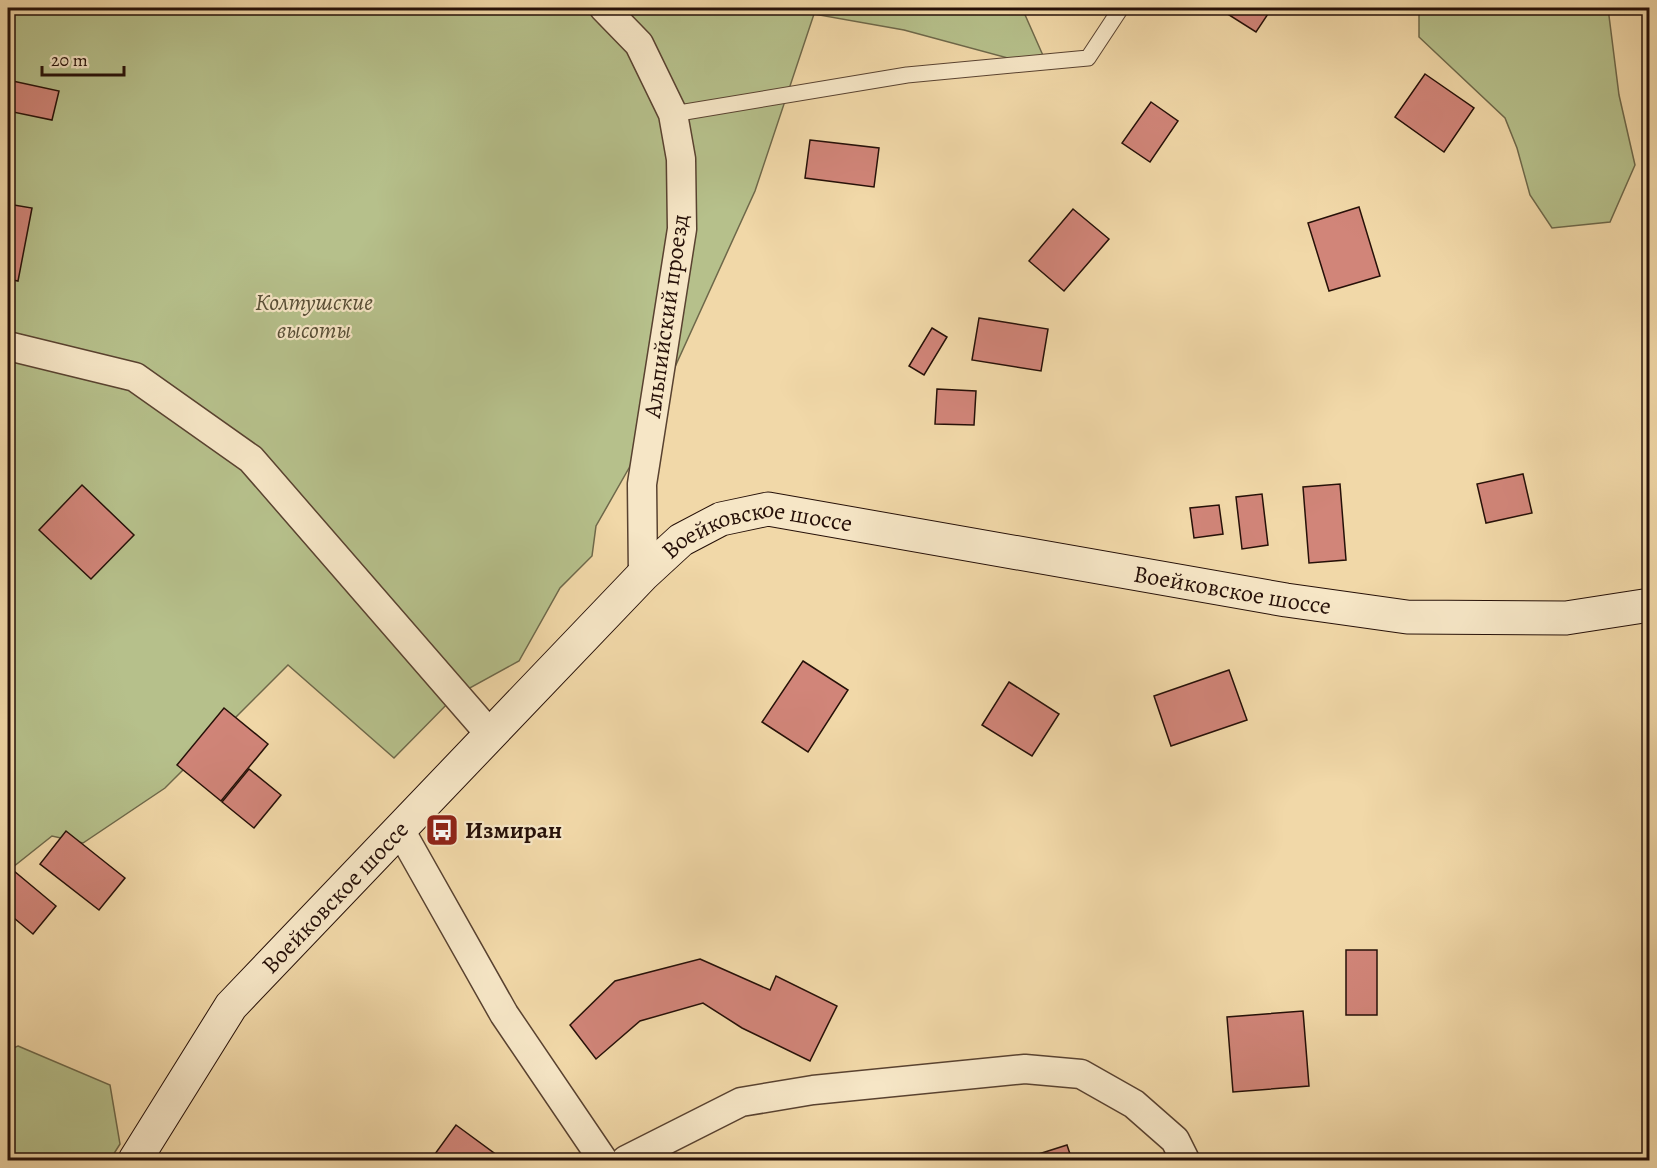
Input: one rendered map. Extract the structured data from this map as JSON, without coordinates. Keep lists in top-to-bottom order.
{
  "streets": {
    "street": ["Альпийский проезд", "Воейковское шоссе"]
  },
  "crossings": [
    ["Альпийский проезд", "Воейковское шоссе"]
  ],
  "parks": ["Колтушские высоты"],
  "places": {
    "bus stop": ["Измиран"]
  },
  "scale_bar": "20 m"
}
